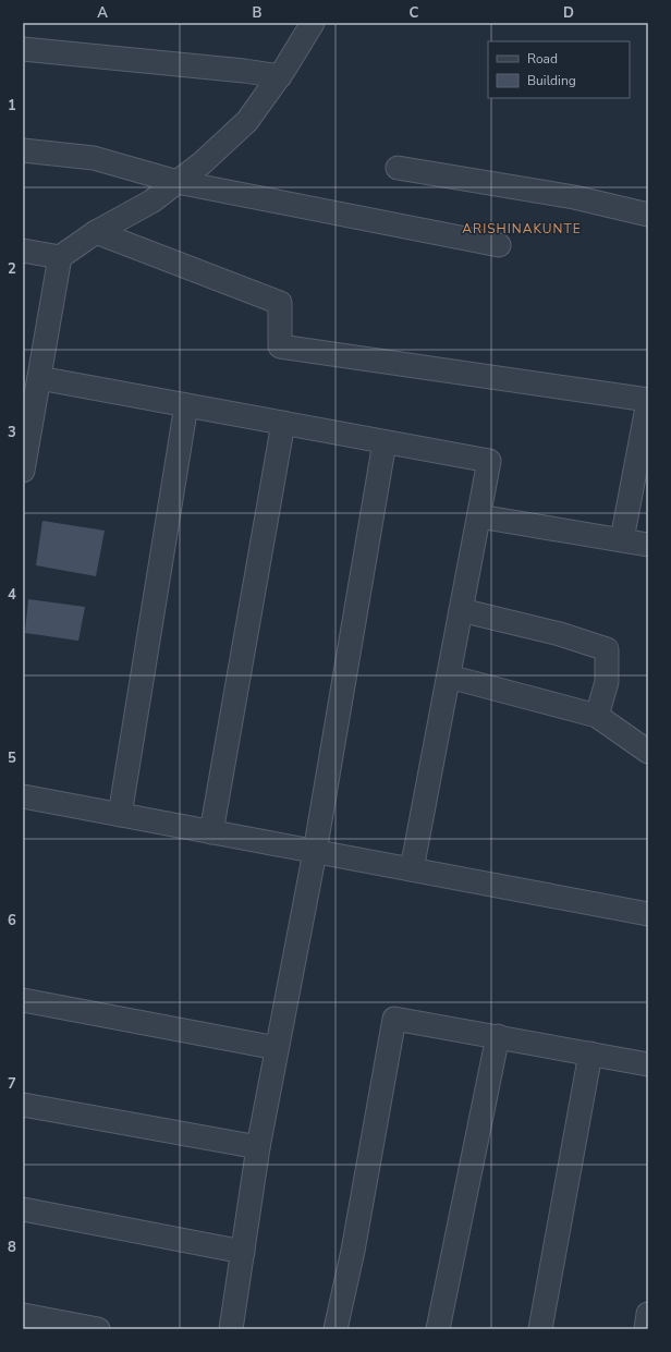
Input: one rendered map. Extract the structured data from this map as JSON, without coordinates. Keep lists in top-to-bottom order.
{
  "districts": ["ARISHINAKUNTE"],
  "legend": ["Road", "Building"],
  "grid": {
    "columns": [
      "A",
      "B",
      "C",
      "D"
    ],
    "rows": [
      "1",
      "2",
      "3",
      "4",
      "5",
      "6",
      "7",
      "8"
    ]
  }
}
